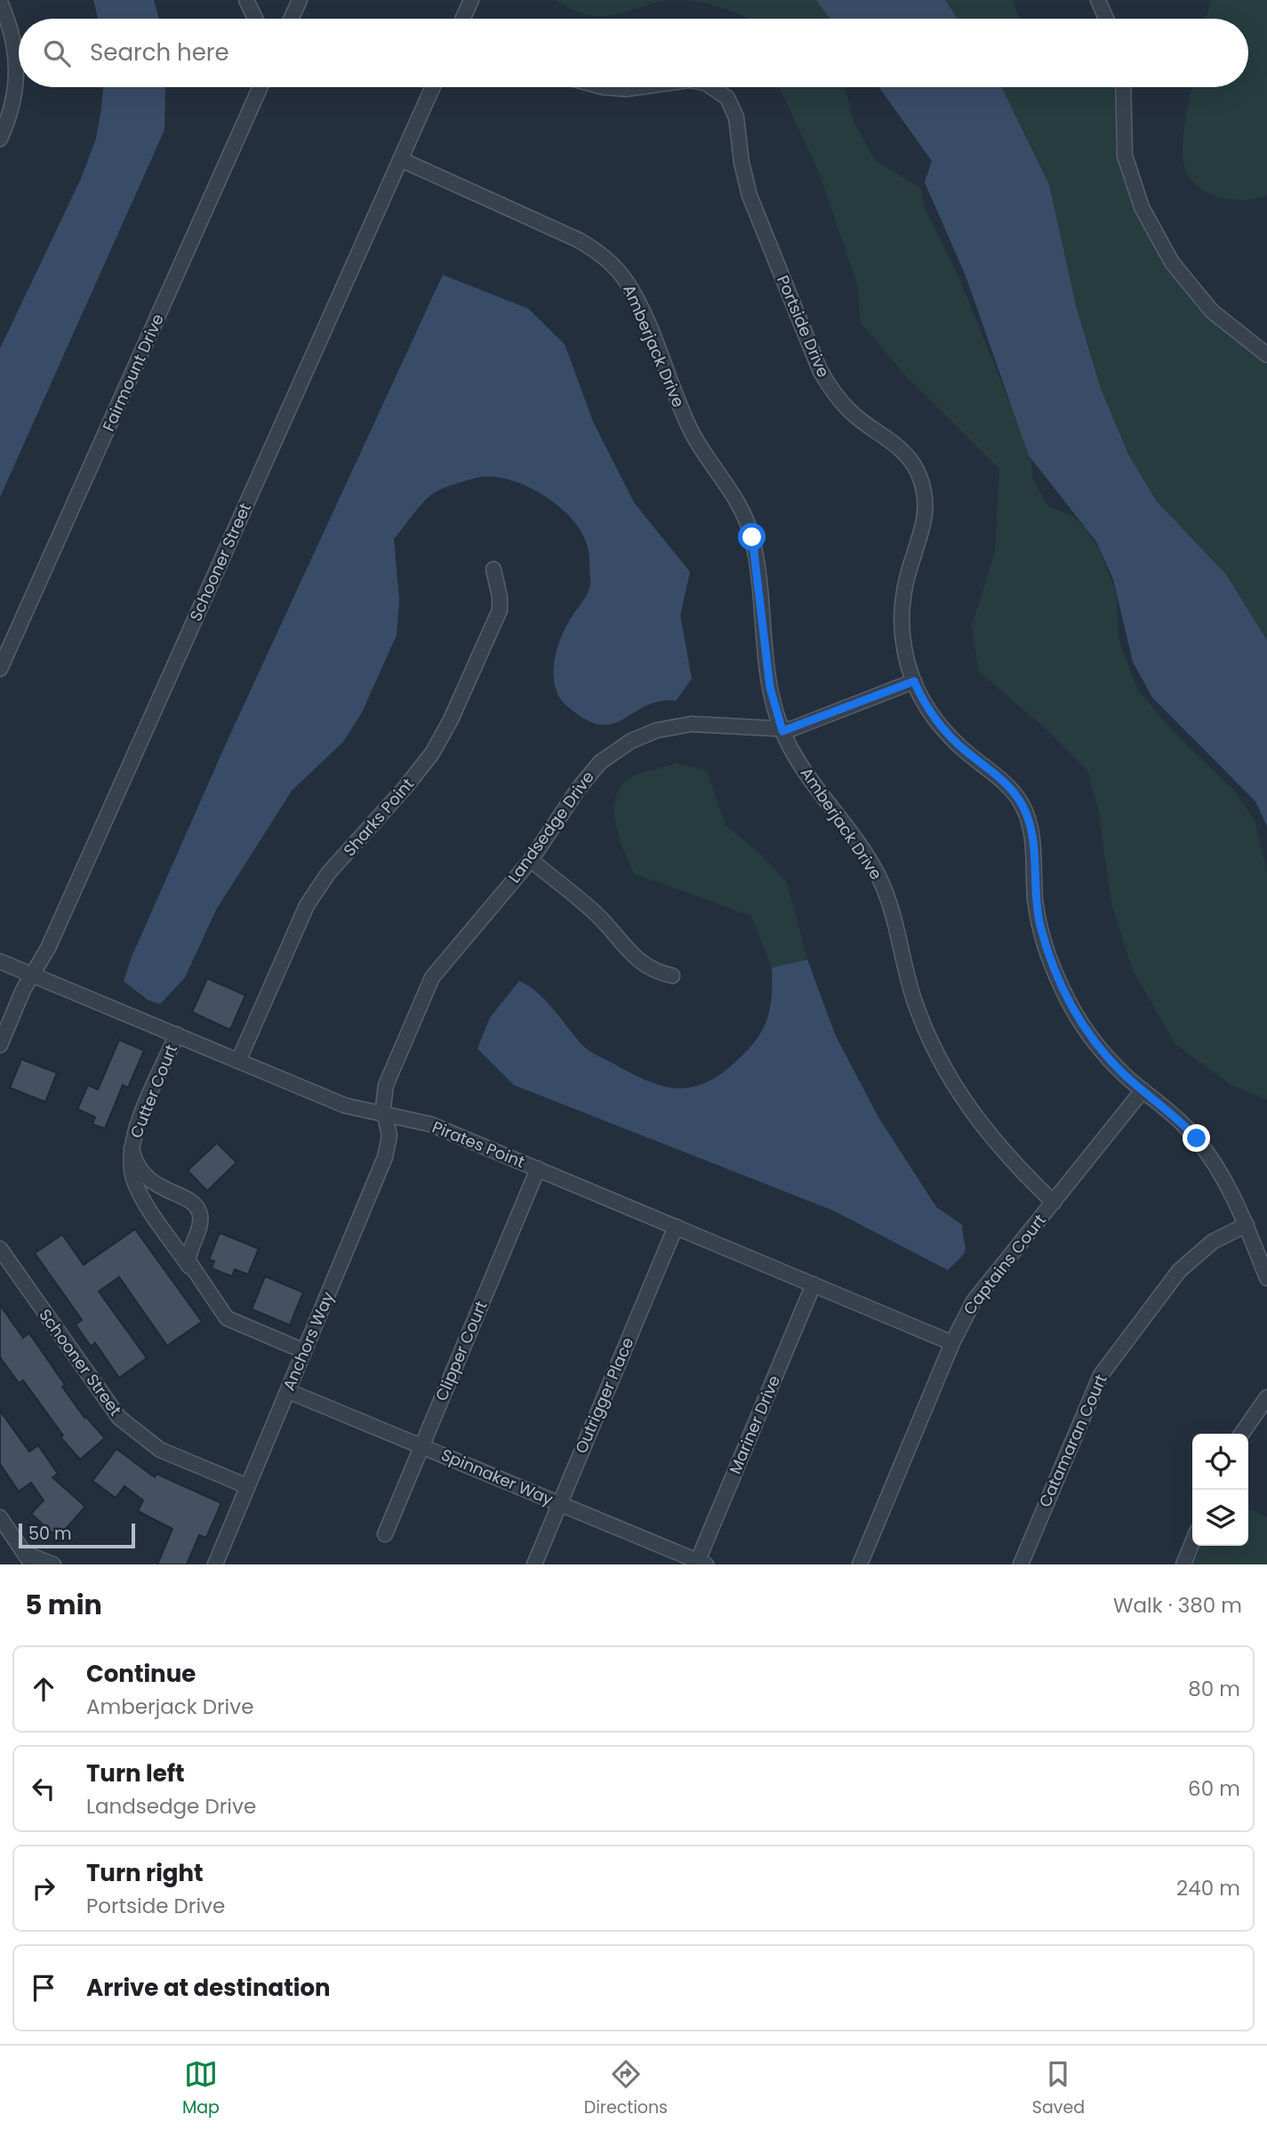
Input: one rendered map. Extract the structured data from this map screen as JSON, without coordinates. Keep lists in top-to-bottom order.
{
  "streets": {
    "street": [
      "Portside Drive",
      "Amberjack Drive",
      "Fairmount Drive",
      "Schooner Street",
      "Sharks Point",
      "Landsedge Drive",
      "Cutter Court",
      "Pirates Point",
      "Captains Court",
      "Anchors Way",
      "Clipper Court",
      "Outrigger Place",
      "Mariner Drive",
      "Catamaran Court",
      "Spinnaker Way"
    ]
  },
  "crossings": [
    ["Portside Drive", "Landsedge Drive"],
    ["Portside Drive", "Captains Court"],
    ["Portside Drive", "Catamaran Court"],
    ["Amberjack Drive", "Schooner Street"],
    ["Amberjack Drive", "Landsedge Drive"],
    ["Amberjack Drive", "Captains Court"],
    ["Schooner Street", "Pirates Point"],
    ["Schooner Street", "Anchors Way"],
    ["Sharks Point", "Pirates Point"],
    ["Landsedge Drive", "Pirates Point"],
    ["Landsedge Drive", "Anchors Way"],
    ["Cutter Court", "Pirates Point"],
    ["Cutter Court", "Anchors Way"],
    ["Pirates Point", "Captains Court"],
    ["Pirates Point", "Anchors Way"],
    ["Pirates Point", "Clipper Court"],
    ["Pirates Point", "Outrigger Place"],
    ["Pirates Point", "Mariner Drive"],
    ["Anchors Way", "Spinnaker Way"],
    ["Clipper Court", "Spinnaker Way"],
    ["Outrigger Place", "Spinnaker Way"],
    ["Mariner Drive", "Spinnaker Way"]
  ],
  "scale_bar": "50 m",
  "page": {
    "search": "Search here",
    "scale": "50 m",
    "heading": ["5 min", "Walk · 380 m"],
    "list": [
      ["Continue", "Amberjack Drive", "80 m"],
      ["Turn left", "Landsedge Drive", "60 m"],
      ["Turn right", "Portside Drive", "240 m"],
      "Arrive at destination"
    ],
    "nav": ["Map", "Directions", "Saved"]
  }
}
